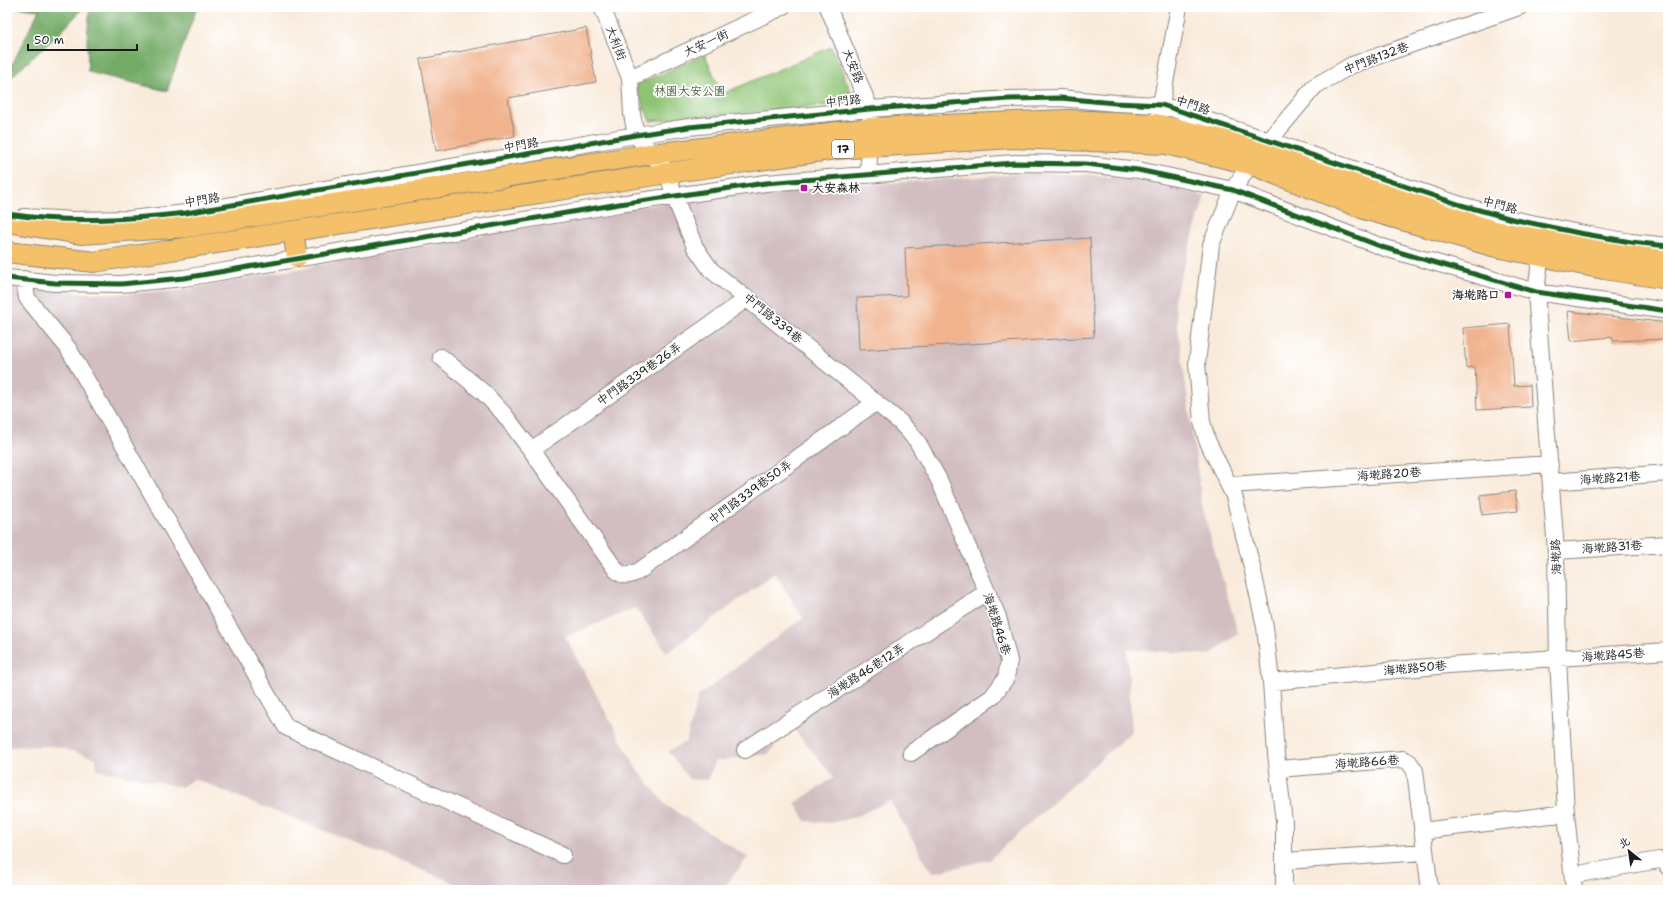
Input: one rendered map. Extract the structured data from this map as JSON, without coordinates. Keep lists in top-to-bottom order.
{
  "streets": {
    "main road": ["中門路", "17"],
    "street": [
      "大利街",
      "大安一街",
      "中門路132巷",
      "大安路",
      "中門路339巷",
      "中門路339巷26弄",
      "海墘路20巷",
      "海墘路21巷",
      "中門路339巷50弄",
      "海墘路31巷",
      "海墘路",
      "海墘路46巷",
      "海墘路45巷",
      "海墘路50巷",
      "海墘路46巷12弄",
      "海墘路66巷"
    ]
  },
  "crossings": [
    ["大利街", "大安一街"],
    ["大利街", "中門路"],
    ["大利街", "中門路339巷"],
    ["中門路132巷", "中門路"],
    ["中門路132巷", "海墘路20巷"],
    ["中門路132巷", "海墘路50巷"],
    ["中門路132巷", "海墘路66巷"],
    ["大安路", "中門路"],
    ["中門路", "中門路339巷"],
    ["中門路", "海墘路"],
    ["中門路339巷", "中門路339巷26弄"],
    ["中門路339巷", "中門路339巷50弄"],
    ["中門路339巷", "海墘路46巷"],
    ["中門路339巷26弄", "中門路339巷50弄"],
    ["海墘路20巷", "海墘路"],
    ["海墘路21巷", "海墘路"],
    ["海墘路31巷", "海墘路"],
    ["海墘路", "海墘路45巷"],
    ["海墘路", "海墘路50巷"],
    ["海墘路46巷", "海墘路46巷12弄"],
    ["海墘路45巷", "海墘路50巷"]
  ],
  "parks": ["林園大安公園"],
  "places": {
    "transit": ["大安森林", "海墘路口"]
  },
  "scale_bar": "50 m",
  "north": "top left"
}
